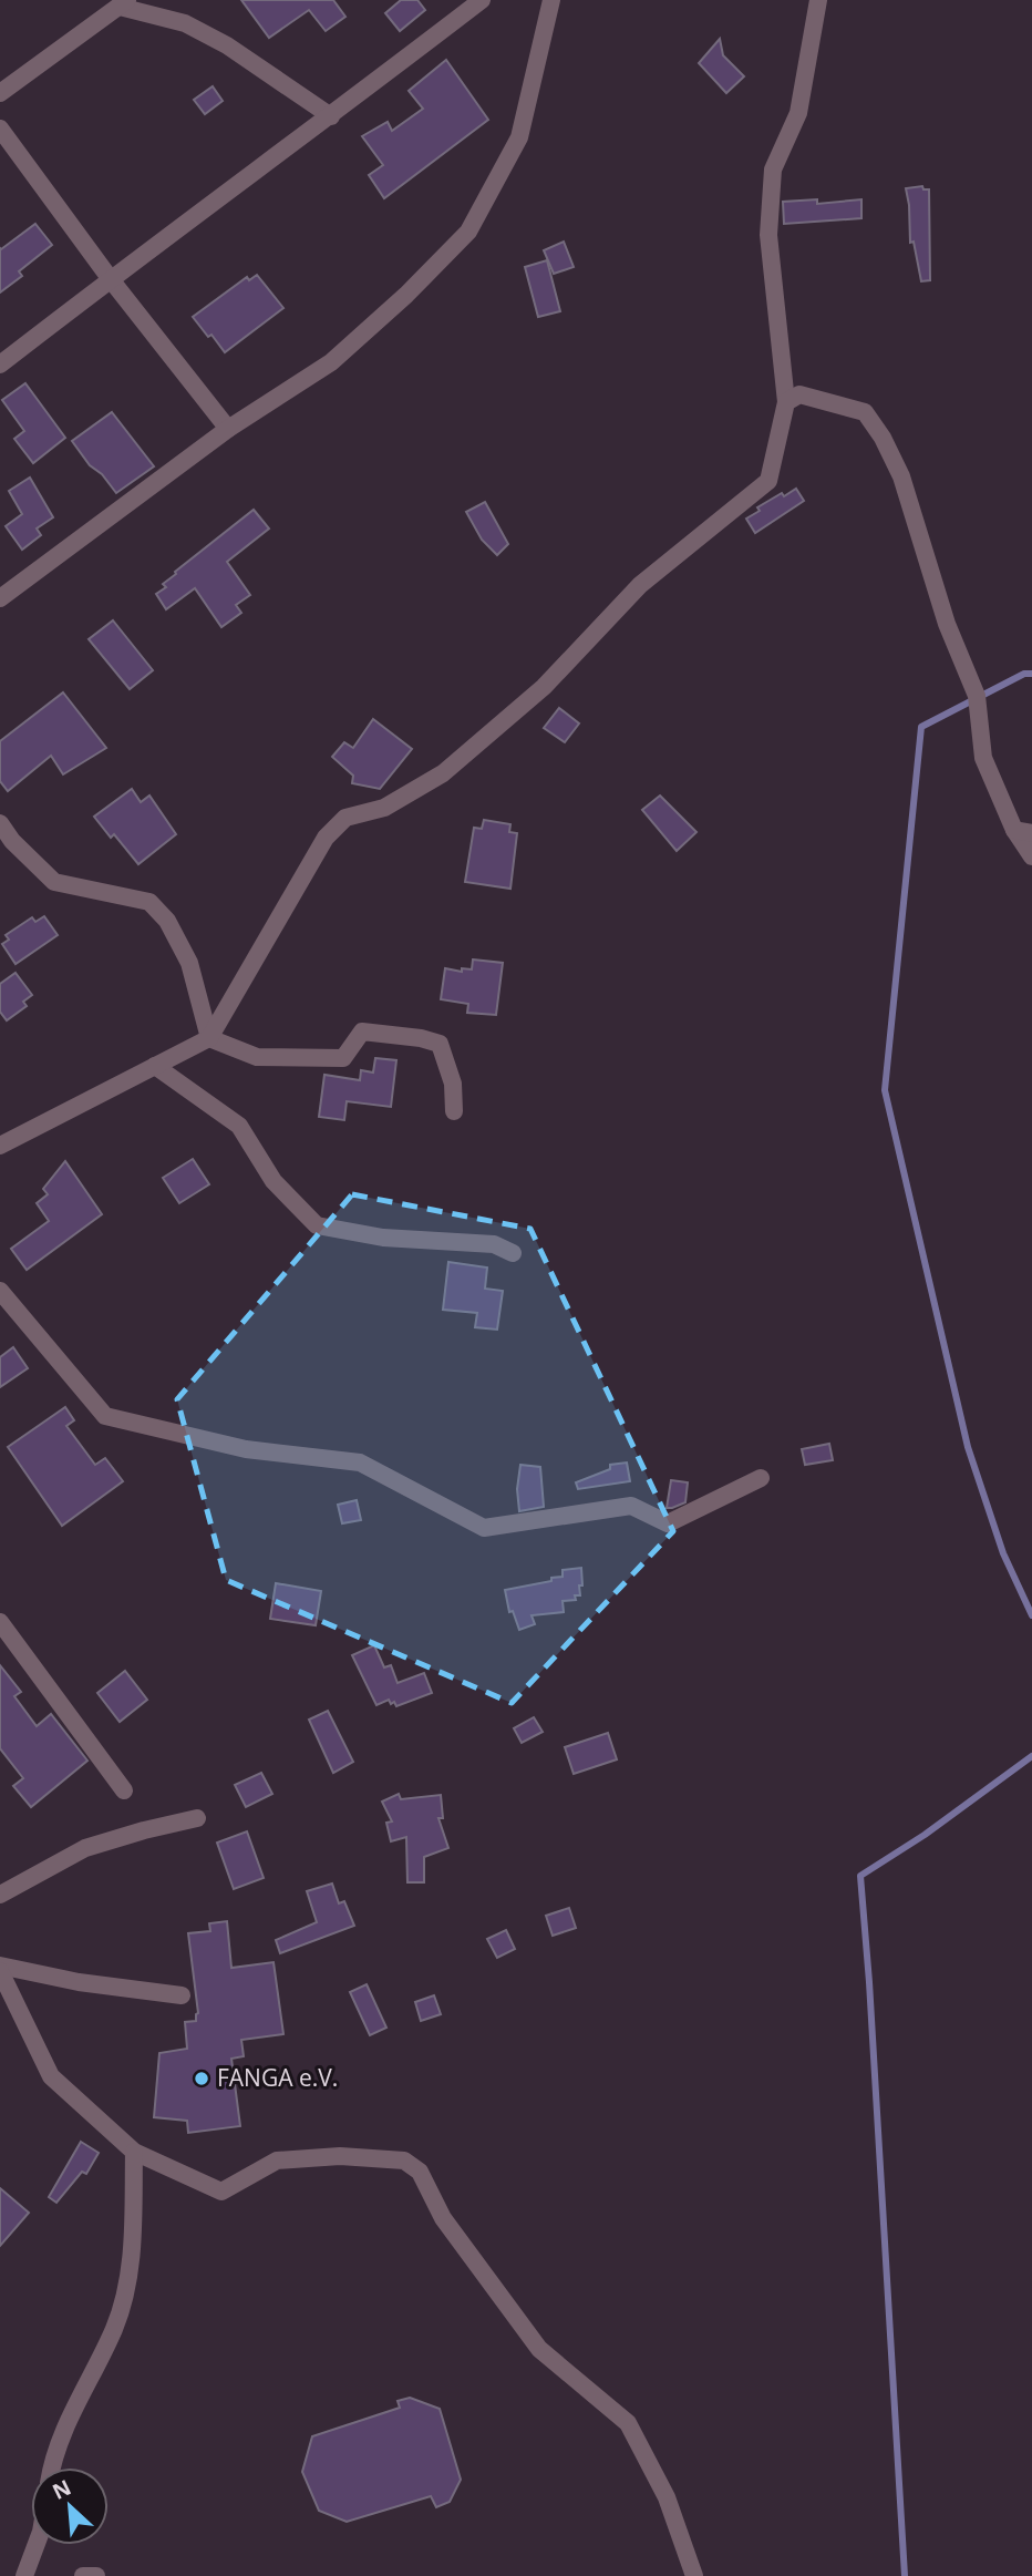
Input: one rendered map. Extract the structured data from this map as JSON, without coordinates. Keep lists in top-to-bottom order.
{
  "places": ["FANGA e.V."],
  "north": "top left"
}
